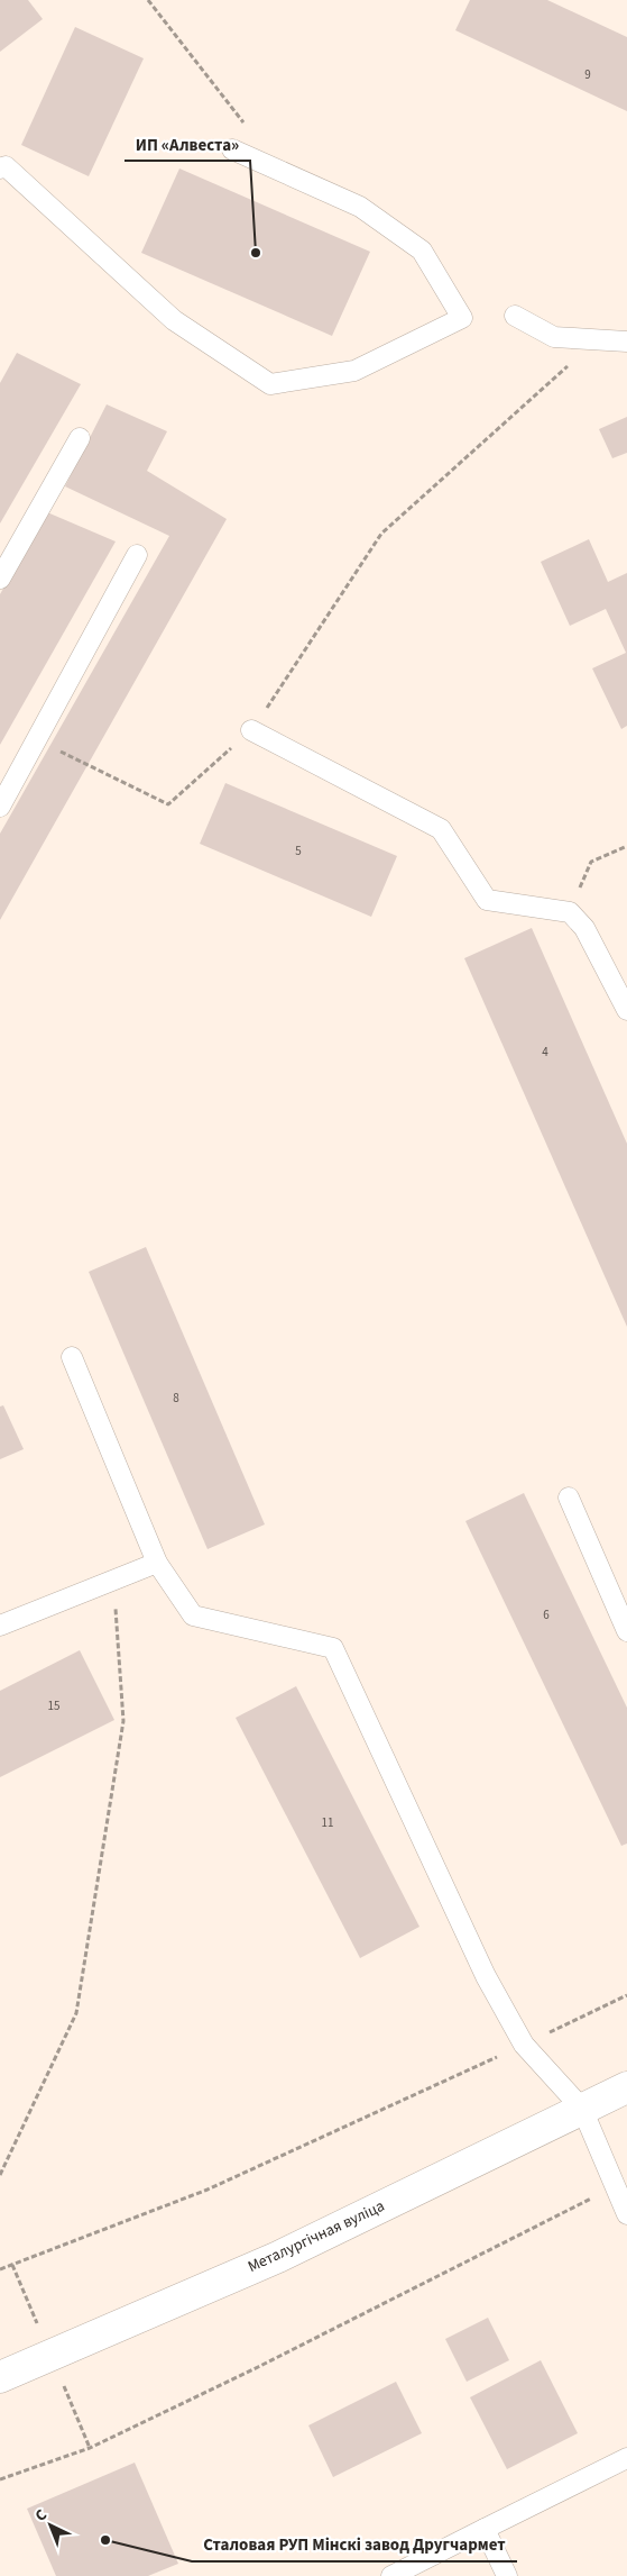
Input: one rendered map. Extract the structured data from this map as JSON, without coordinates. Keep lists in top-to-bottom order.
{
  "streets": {
    "street": ["Металургічная вуліца"]
  },
  "places": ["ИП «Алвеста»", "Сталовая РУП Мінскі завод Другчармет"],
  "house_numbers": [
    "9",
    "5",
    "4",
    "8",
    "6",
    "15",
    "11"
  ],
  "north": "top left"
}
